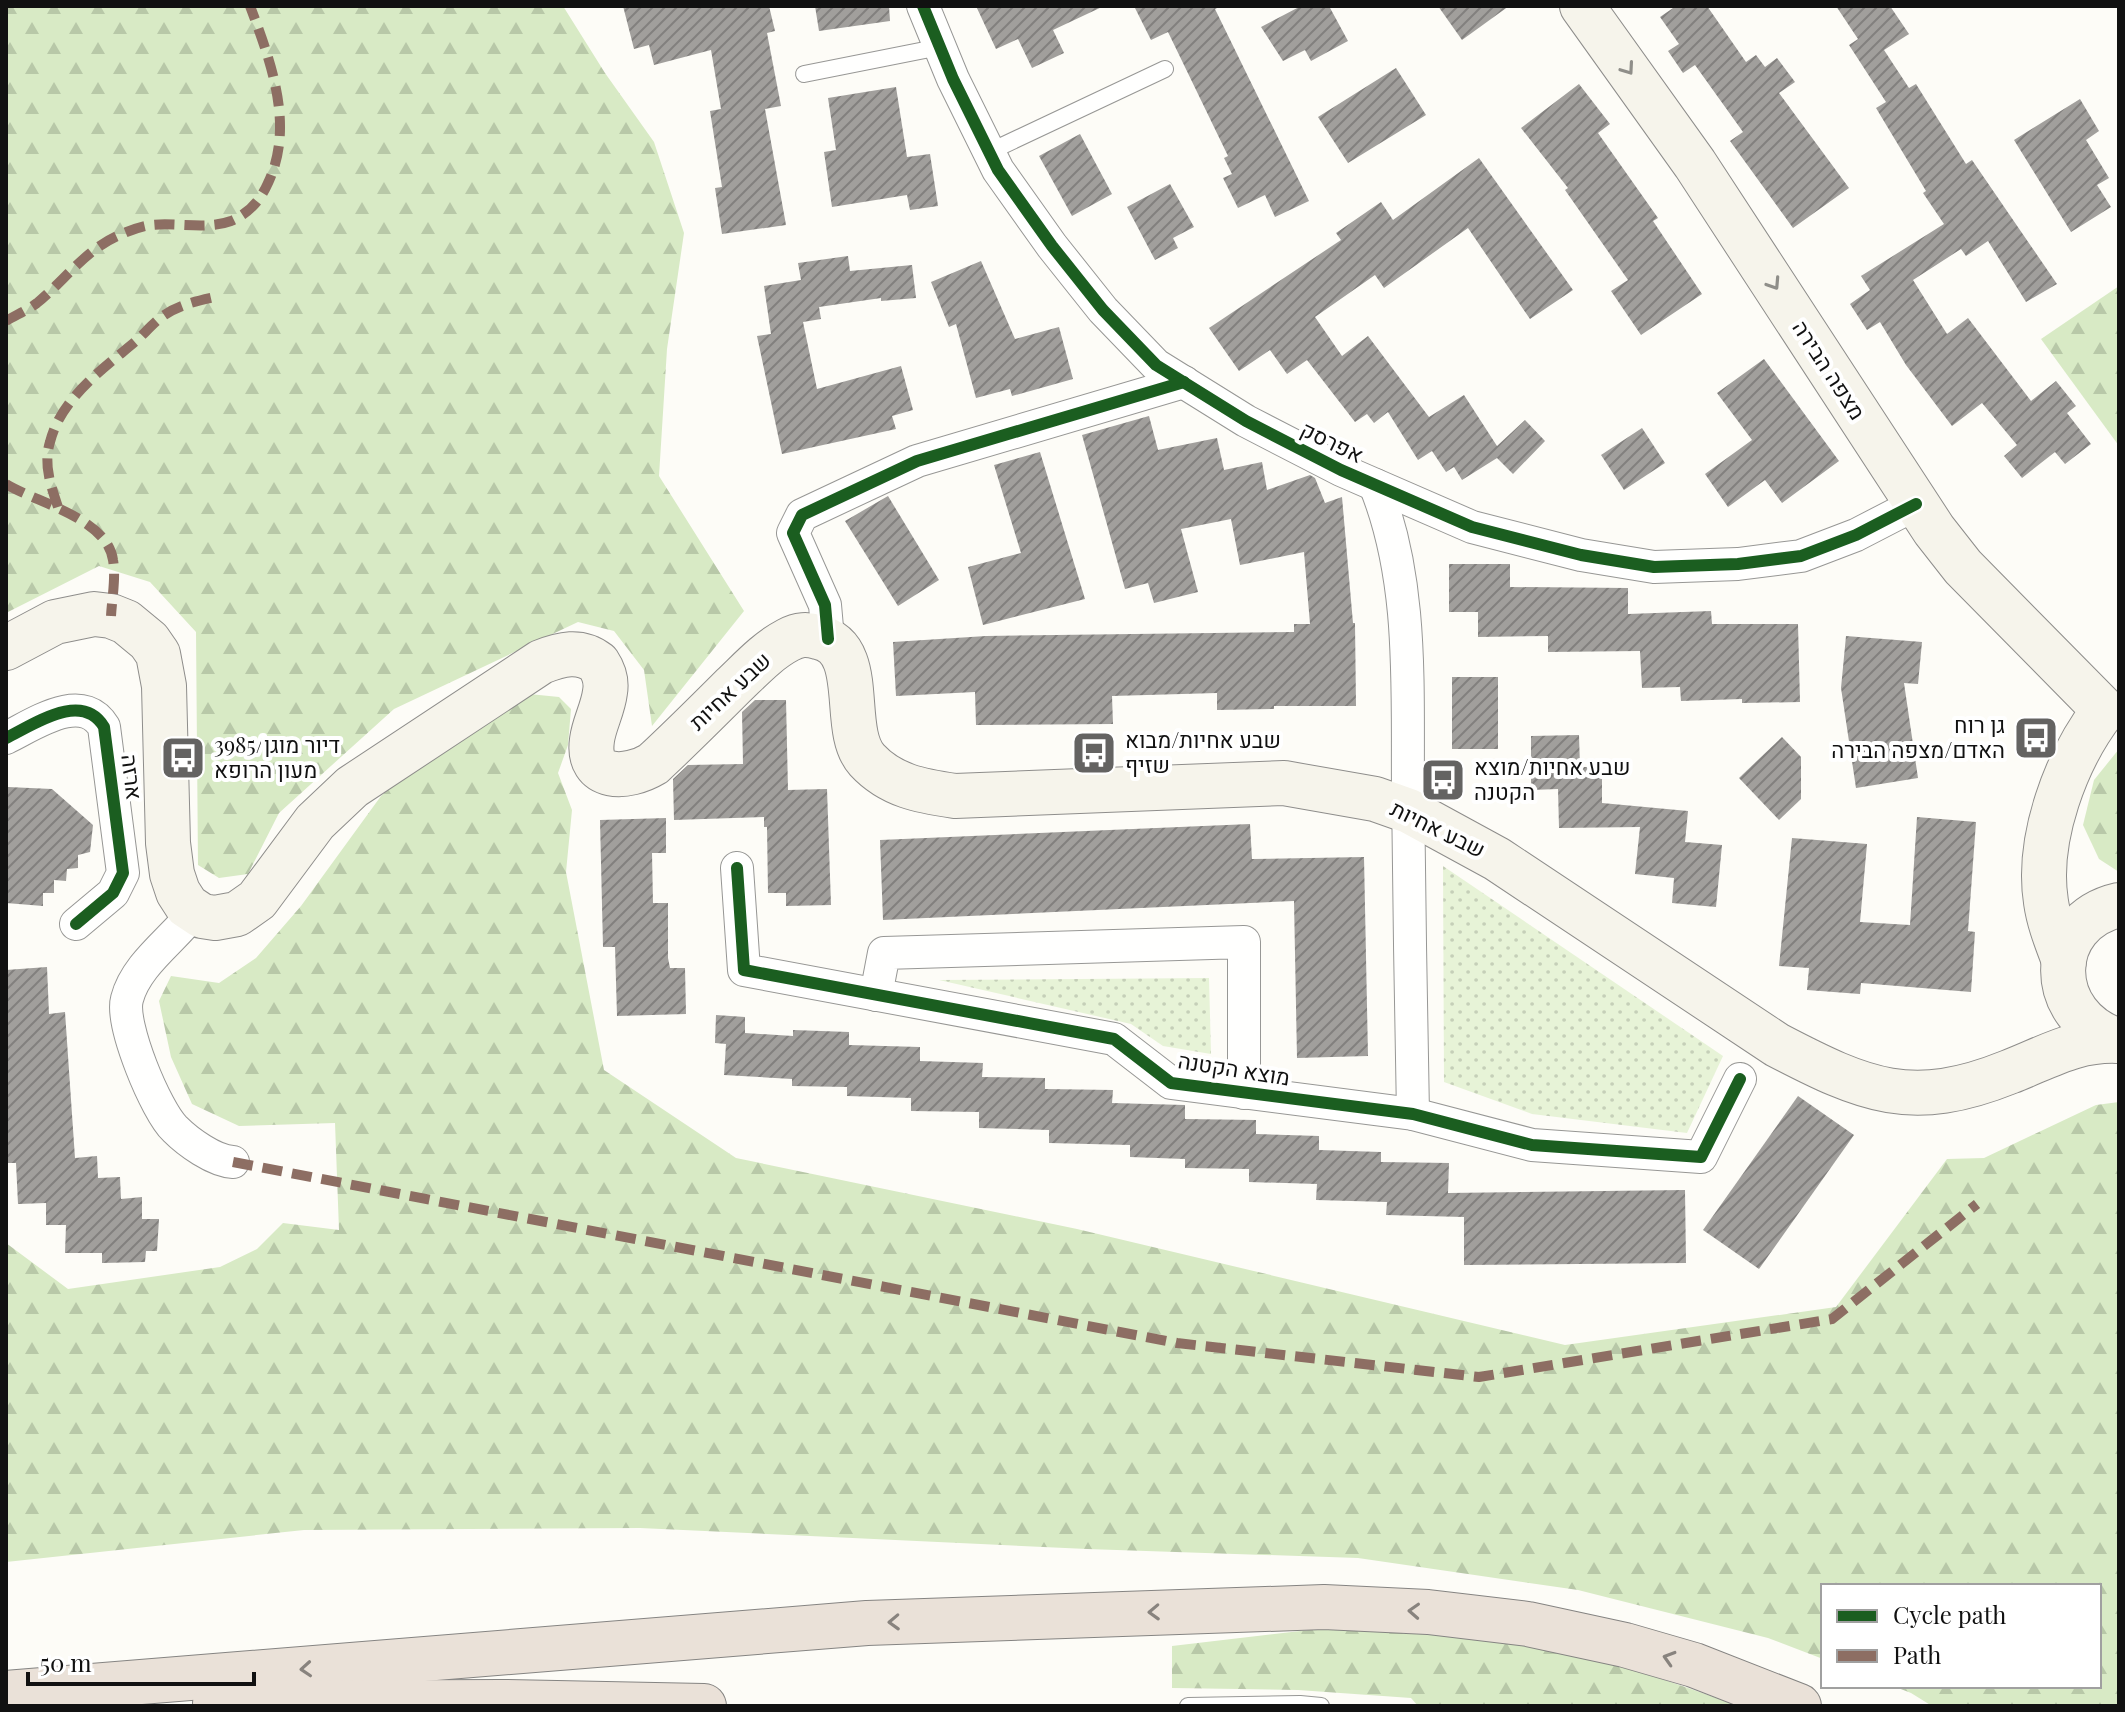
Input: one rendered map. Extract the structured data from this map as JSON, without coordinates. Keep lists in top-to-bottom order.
{
  "streets": {
    "main road": ["מצפה הבירה", "שבע אחיות"],
    "street": ["אפרסק", "ארזה", "מוצא הקטנה"]
  },
  "crossings": [
    ["מצפה הבירה", "אפרסק"]
  ],
  "one_way": ["מצפה הבירה"],
  "places": {
    "bus stop": [
      "גן רוח האדם/מצפה הבירה",
      "שבע אחיות/מבוא שזיף",
      "3985/דיור מוגן מעון הרופא",
      "שבע אחיות/מוצא הקטנה"
    ]
  },
  "legend": ["Cycle path", "Path"],
  "scale_bar": "50 m"
}
